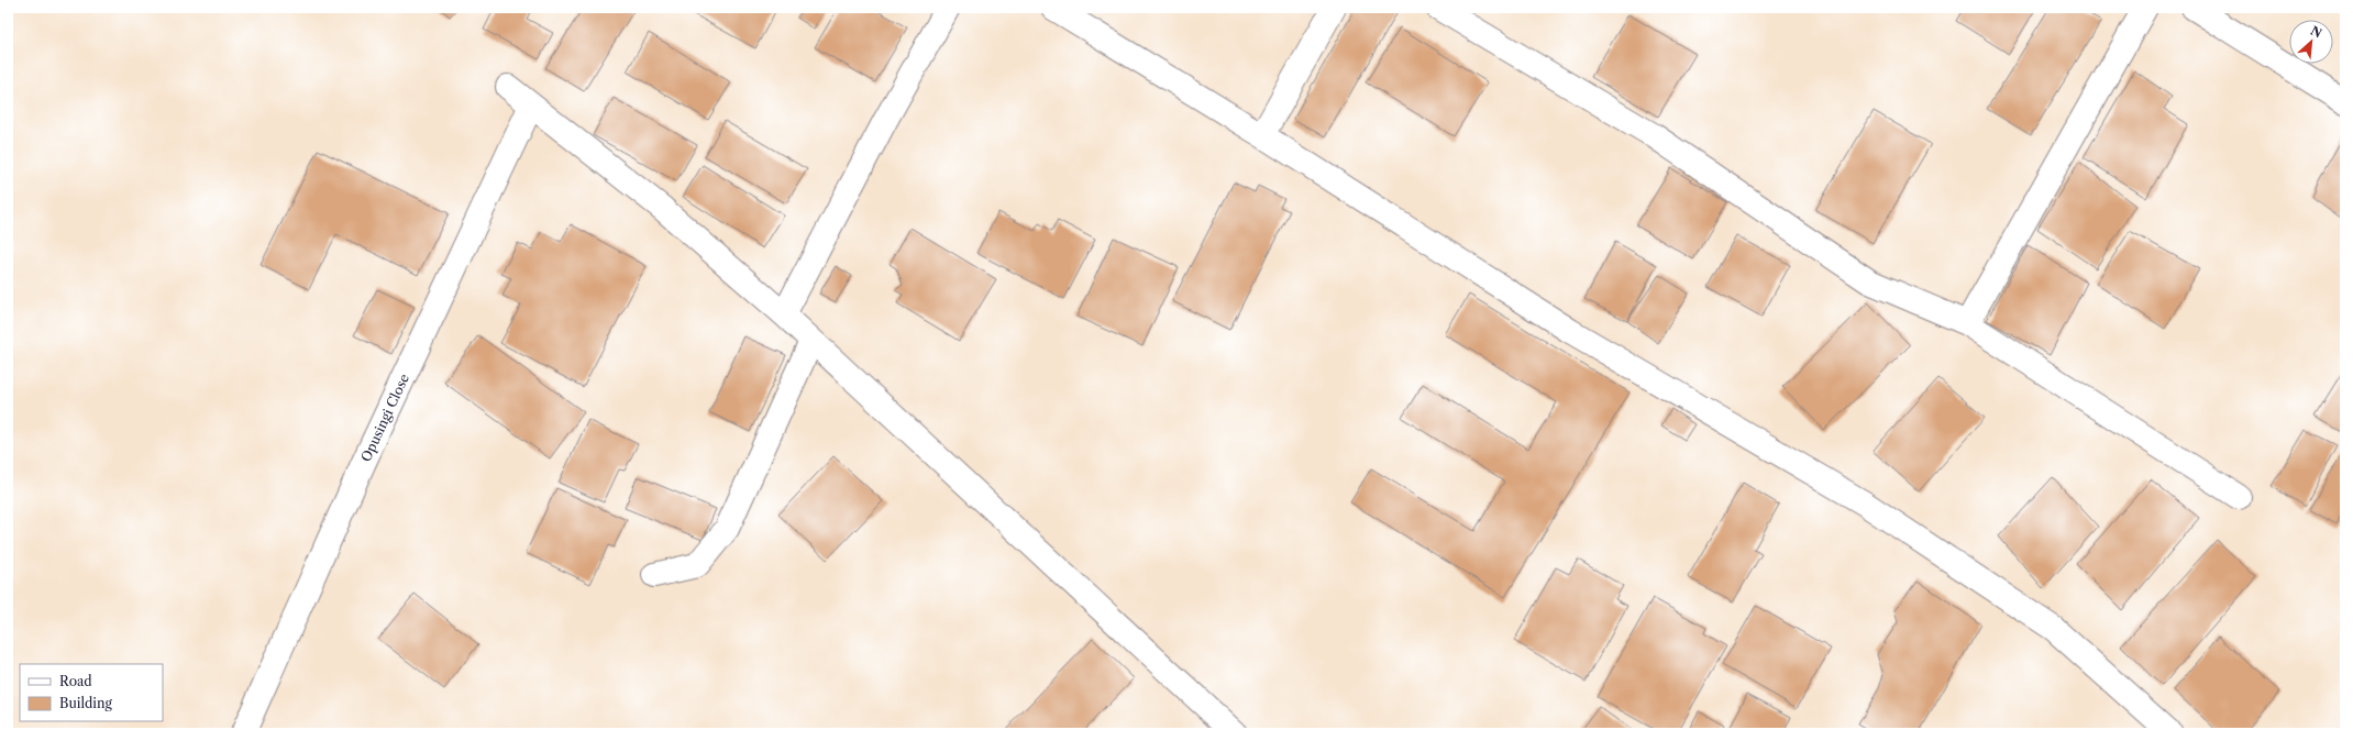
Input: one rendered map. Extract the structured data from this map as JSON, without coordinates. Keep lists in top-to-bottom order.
{
  "streets": {
    "street": ["Opusingi Close"]
  },
  "legend": ["Road", "Building"],
  "north": "top right"
}
